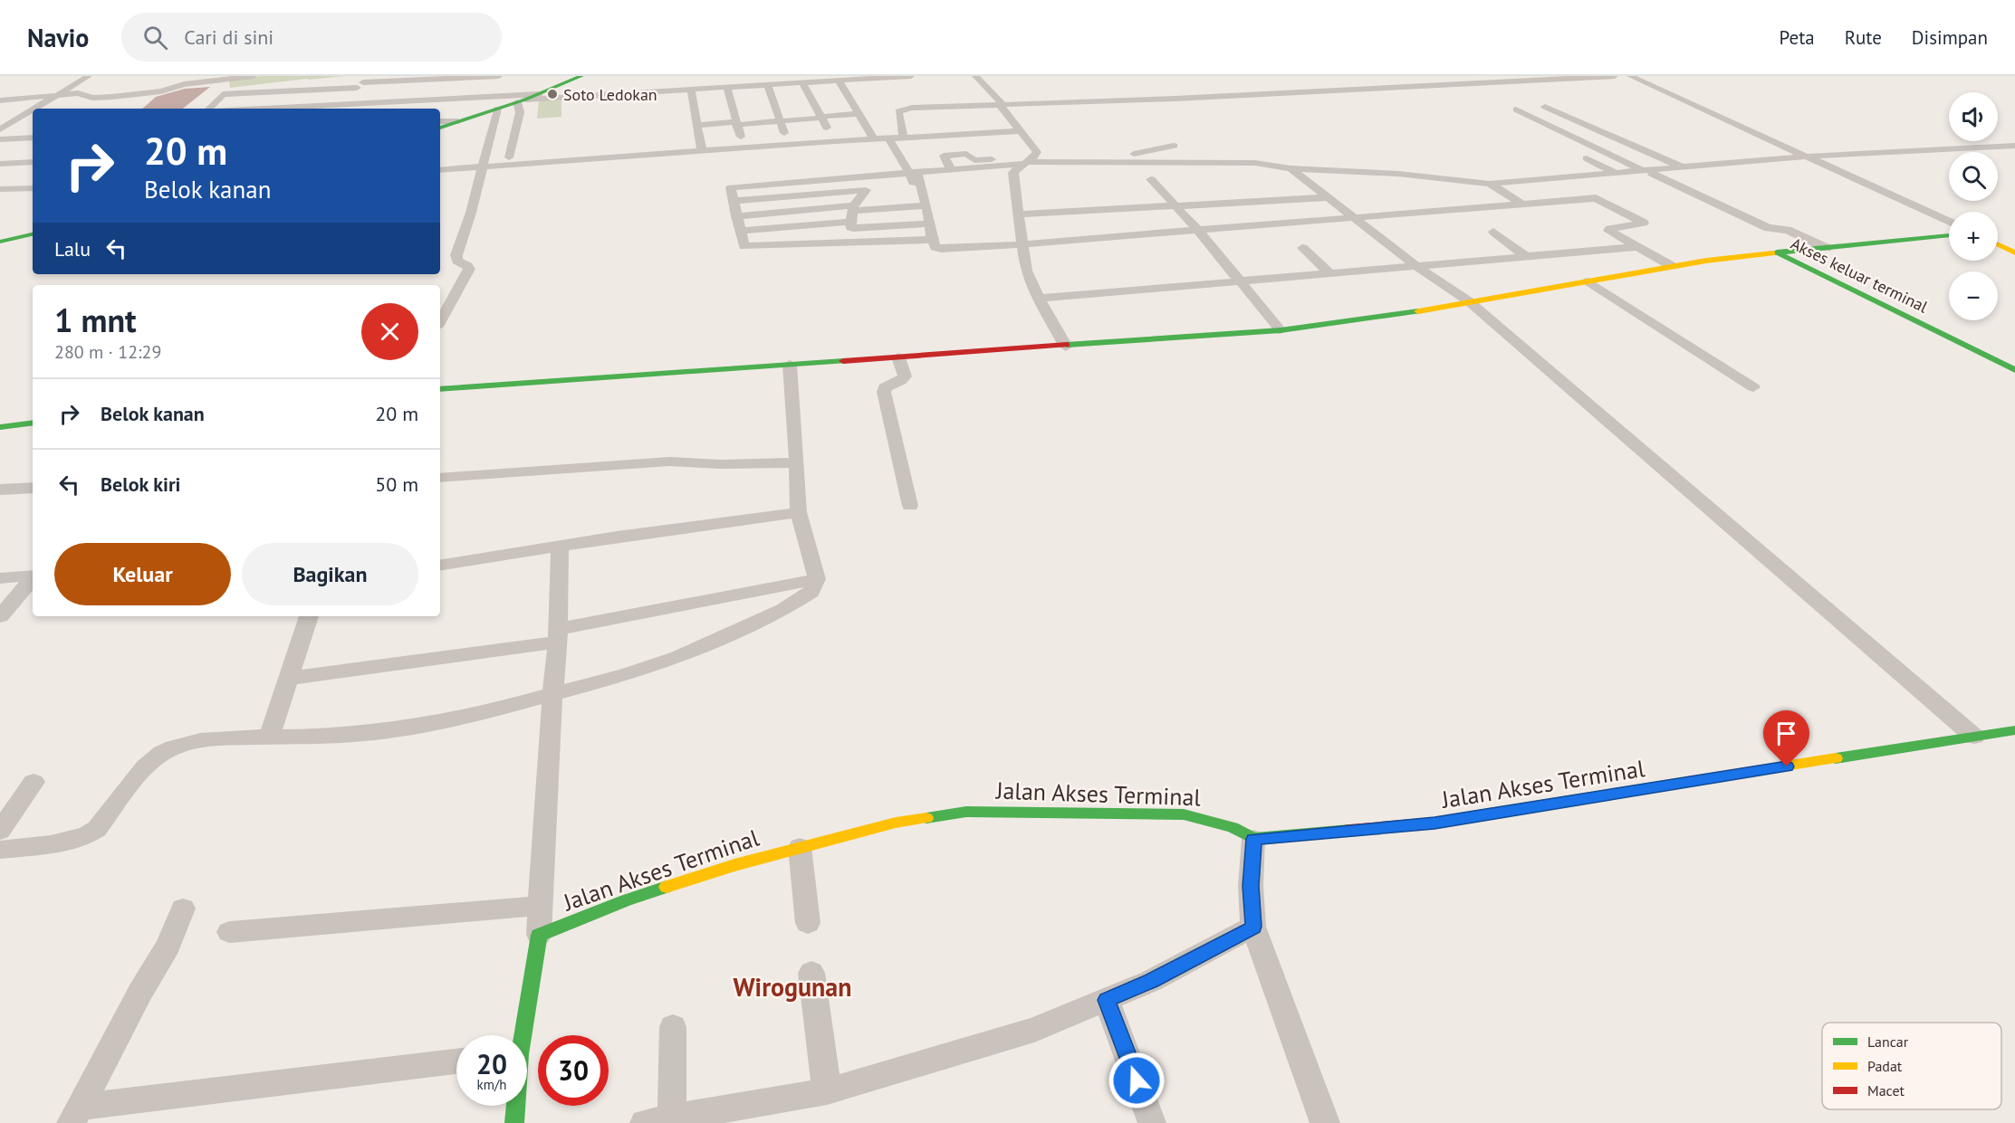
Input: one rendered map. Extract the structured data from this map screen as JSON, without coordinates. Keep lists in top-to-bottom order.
{
  "streets": {
    "street": ["Akses keluar terminal", "Jalan Akses Terminal"]
  },
  "districts": ["Wirogunan"],
  "places": ["Soto Ledokan"],
  "legend": ["Lancar", "Padat", "Macet"],
  "page": {
    "header": "Navio",
    "search": "Cari di sini",
    "nav": ["Peta", "Rute", "Disimpan"],
    "map_buttons": ["+", "−"],
    "turn": ["20 m", "Belok kanan"],
    "then": "Lalu",
    "heading": ["1 mnt", "280 m · 12:29"],
    "list": [
      {
        "name": "Belok kanan",
        "value": "20 m"
      },
      {
        "name": "Belok kiri",
        "value": "50 m"
      }
    ],
    "buttons": ["Keluar", "Bagikan"],
    "speed": "20 km/h",
    "limit": "30"
  }
}
